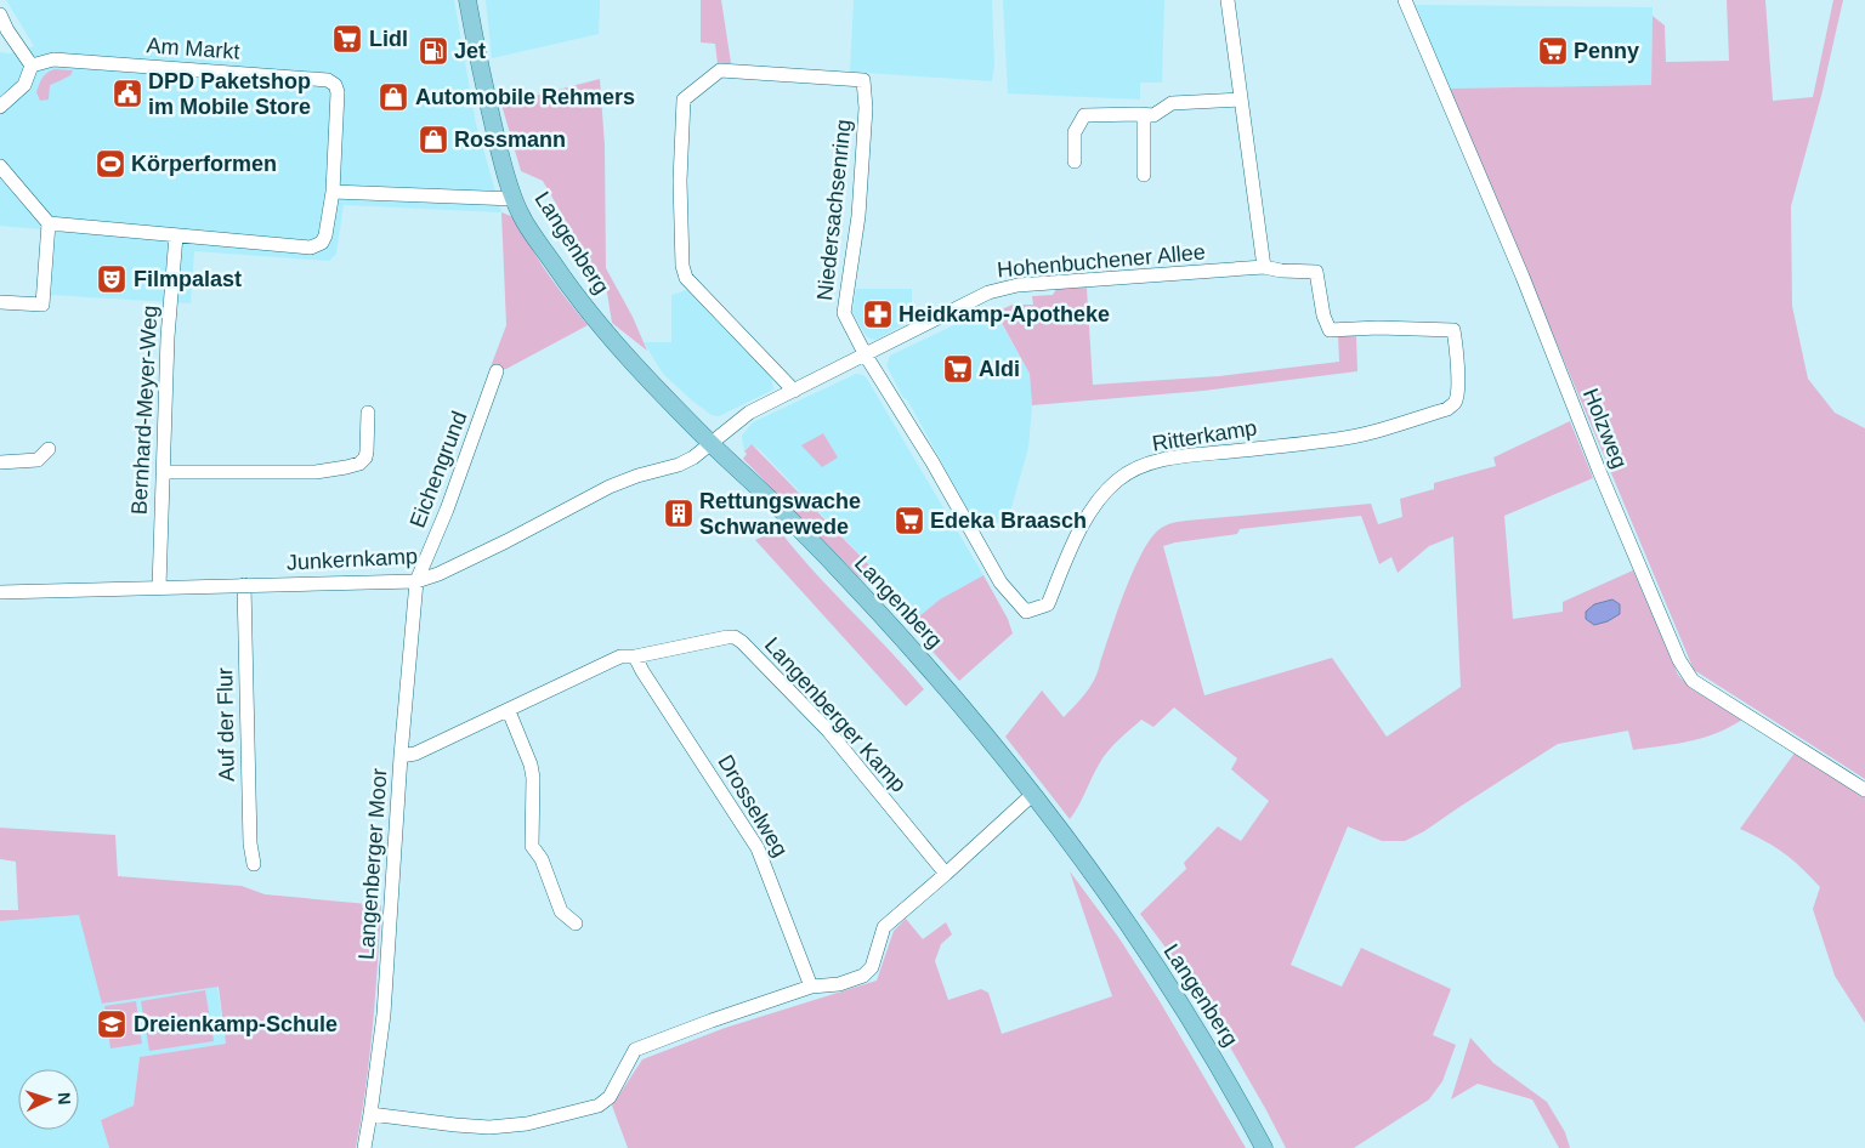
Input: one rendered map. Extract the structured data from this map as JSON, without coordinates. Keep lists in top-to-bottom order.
{
  "streets": {
    "main road": ["Langenberg"],
    "street": [
      "Am Markt",
      "Niedersachsenring",
      "Hohenbuchener Allee",
      "Bernhard-Meyer-Weg",
      "Holzweg",
      "Ritterkamp",
      "Eichengrund",
      "Junkernkamp",
      "Langenberger Kamp",
      "Auf der Flur",
      "Drosselweg",
      "Langenberger Moor"
    ]
  },
  "crossings": [
    ["Am Markt", "Bernhard-Meyer-Weg"],
    ["Niedersachsenring", "Hohenbuchener Allee"],
    ["Niedersachsenring", "Ritterkamp"],
    ["Langenberg", "Hohenbuchener Allee"],
    ["Langenberg", "Junkernkamp"],
    ["Hohenbuchener Allee", "Ritterkamp"],
    ["Hohenbuchener Allee", "Junkernkamp"],
    ["Bernhard-Meyer-Weg", "Junkernkamp"],
    ["Eichengrund", "Junkernkamp"],
    ["Eichengrund", "Langenberger Moor"],
    ["Junkernkamp", "Auf der Flur"],
    ["Junkernkamp", "Langenberger Moor"],
    ["Langenberger Kamp", "Drosselweg"],
    ["Langenberger Kamp", "Langenberger Moor"]
  ],
  "places": {
    "supermarket": [
      "Lidl",
      "Penny",
      "Aldi",
      "Edeka Braasch"
    ],
    "fuel station": ["Jet"],
    "public building": ["DPD Paketshop im Mobile Store"],
    "shop": ["Automobile Rehmers", "Rossmann"],
    "sports": ["Körperformen"],
    "theatre": ["Filmpalast"],
    "pharmacy": ["Heidkamp-Apotheke"],
    "building": ["Rettungswache Schwanewede"],
    "school or university": ["Dreienkamp-Schule"]
  },
  "north": "right"
}
